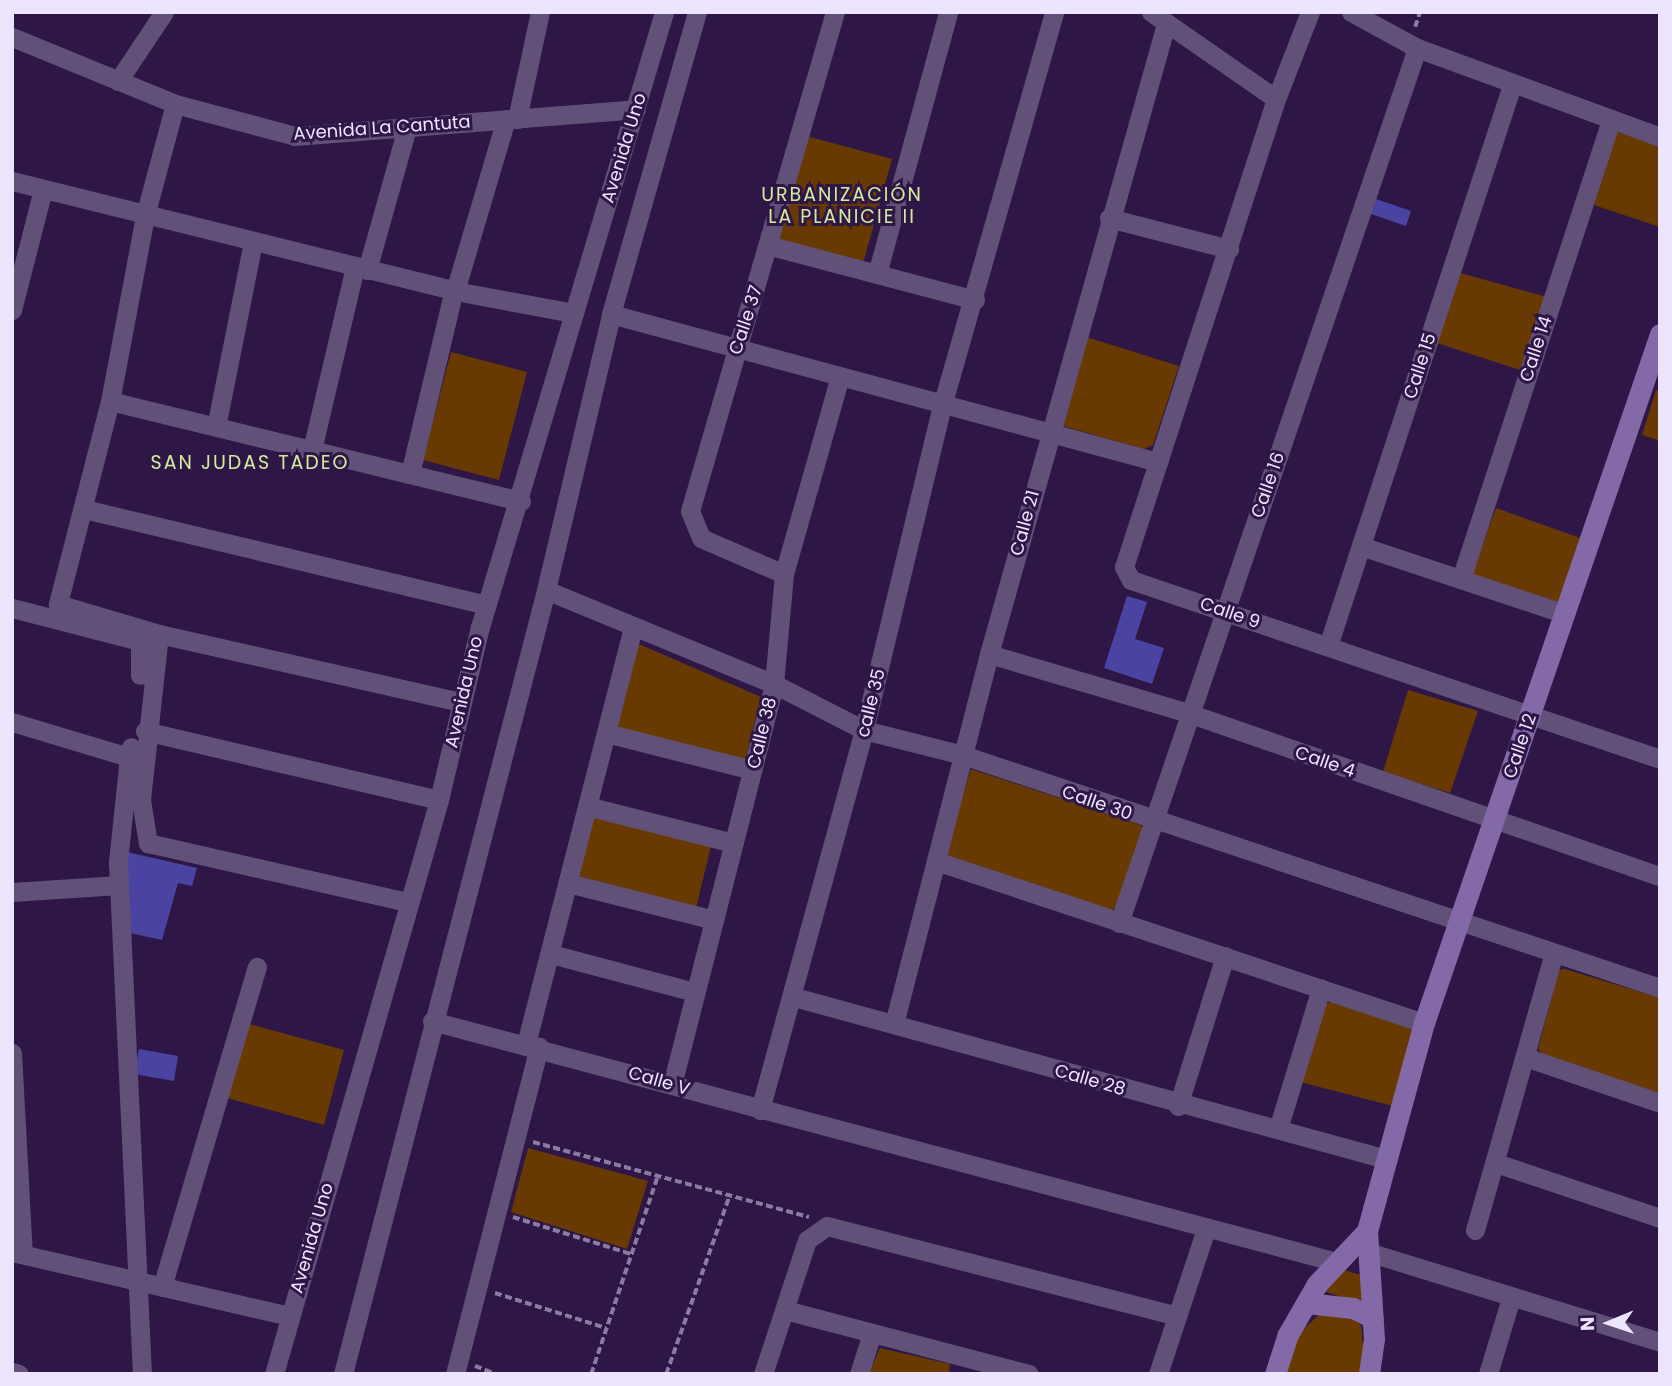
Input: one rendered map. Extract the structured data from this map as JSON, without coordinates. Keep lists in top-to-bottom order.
{
  "streets": {
    "street": [
      "Avenida La Cantuta",
      "Avenida Uno",
      "Calle 37",
      "Calle 14",
      "Calle 15",
      "Calle 16",
      "Calle 21",
      "Calle 9",
      "calle 35",
      "Calle 38",
      "Calle 12",
      "Calle 4",
      "Calle 30",
      "Calle 28",
      "Calle V"
    ]
  },
  "crossings": [
    ["Avenida La Cantuta", "Avenida Uno"],
    ["Avenida Uno", "Calle 30"],
    ["Avenida Uno", "Calle V"],
    ["Calle 37", "Calle 38"],
    ["Calle 15", "Calle 9"],
    ["Calle 16", "Calle 9"],
    ["Calle 16", "Calle 4"],
    ["Calle 16", "Calle 30"],
    ["Calle 21", "Calle 4"],
    ["Calle 21", "Calle 30"],
    ["Calle 21", "Calle 28"],
    ["Calle 9", "Calle 12"],
    ["calle 35", "Calle 30"],
    ["calle 35", "Calle 28"],
    ["Calle 38", "Calle 30"],
    ["Calle 38", "Calle V"],
    ["Calle 12", "Calle 4"],
    ["Calle 12", "Calle 30"],
    ["Calle 12", "Calle 28"]
  ],
  "districts": ["URBANIZACIÓN LA PLANICIE II", "SAN JUDAS TADEO"],
  "north": "left"
}
